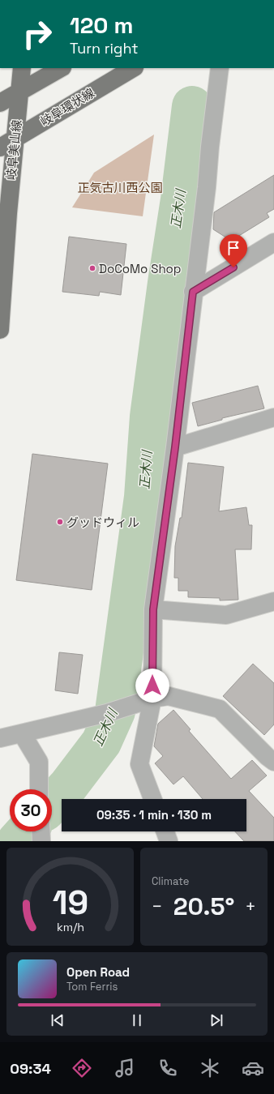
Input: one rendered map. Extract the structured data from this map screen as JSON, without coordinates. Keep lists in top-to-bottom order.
{
  "streets": {
    "main road": ["岐阜環状線", "岐阜美山線"]
  },
  "crossings": [
    ["岐阜環状線", "岐阜美山線"]
  ],
  "water": ["正木川"],
  "parks": ["正気古川西公園"],
  "places": ["DoCoMo Shop", "グッドウィル"],
  "page": {
    "turn": ["120 m", "Turn right"],
    "limit": "30",
    "trip": "09:35 · 1 min · 130 m",
    "tile": "Climate",
    "heat": ["−", "20.5°", "+"],
    "song": ["Open Road", "Tom Ferris"],
    "tabs": "09:34",
    "gauge": ["19", "km/h"]
  }
}
